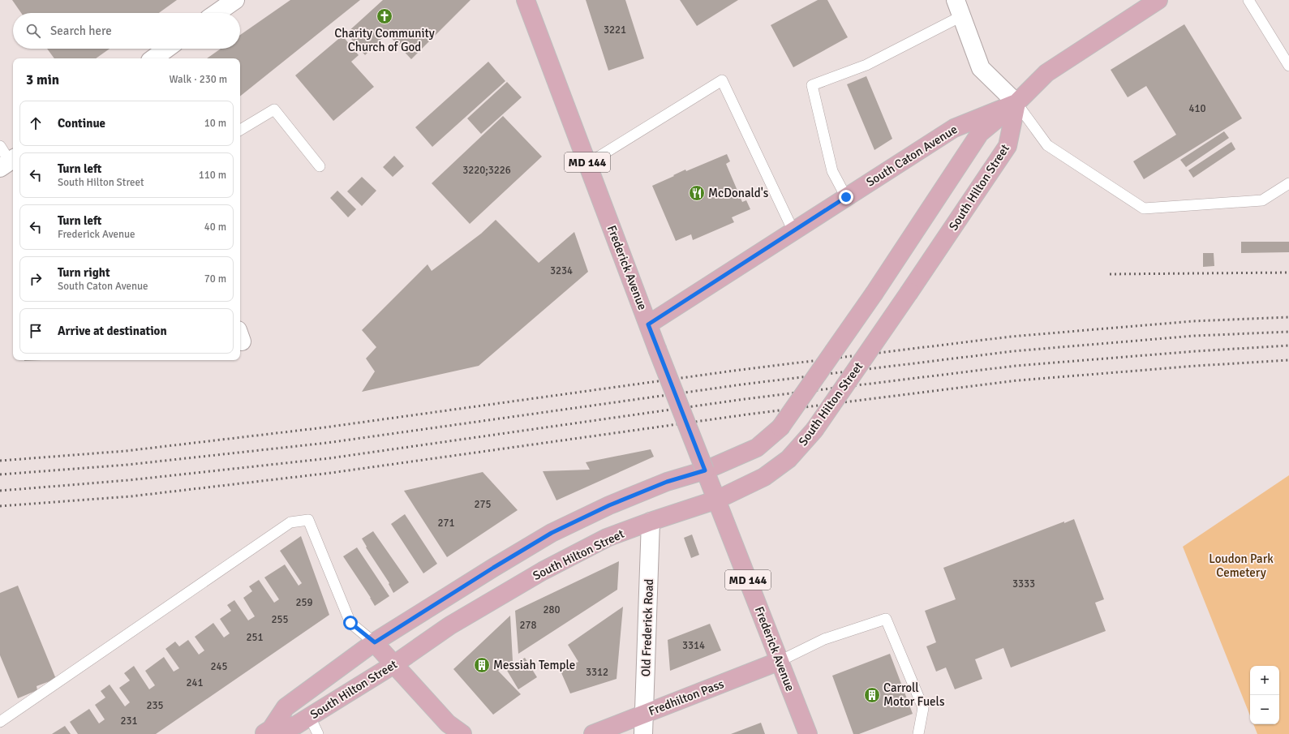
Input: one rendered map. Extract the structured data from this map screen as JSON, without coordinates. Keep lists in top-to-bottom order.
{
  "streets": {
    "main road": [
      "South Caton Avenue",
      "MD 144",
      "South Hilton Street",
      "Frederick Avenue",
      "Fredhilton Pass"
    ],
    "street": ["Old Frederick Road"]
  },
  "crossings": [
    ["South Caton Avenue", "South Hilton Street"],
    ["South Caton Avenue", "Frederick Avenue"],
    ["South Hilton Street", "Frederick Avenue"],
    ["South Hilton Street", "Old Frederick Road"],
    ["Frederick Avenue", "Fredhilton Pass"],
    ["Old Frederick Road", "Fredhilton Pass"]
  ],
  "parks": ["Loudon Park Cemetery"],
  "places": {
    "church": ["Charity Community Church of God"],
    "restaurant": ["McDonald's"],
    "building": ["Messiah Temple", "Carroll Motor Fuels"]
  },
  "house_numbers": [
    "3221",
    "410",
    "3220;3226",
    "3234",
    "275",
    "271",
    "3333",
    "259",
    "280",
    "255",
    "278",
    "251",
    "3314",
    "245",
    "3312",
    "241",
    "235",
    "231"
  ],
  "page": {
    "search": "Search here",
    "heading": ["3 min", "Walk · 230 m"],
    "list": [
      ["Continue", "10 m"],
      ["Turn left", "South Hilton Street", "110 m"],
      ["Turn left", "Frederick Avenue", "40 m"],
      ["Turn right", "South Caton Avenue", "70 m"],
      "Arrive at destination"
    ],
    "map_buttons": ["+", "−"]
  }
}
